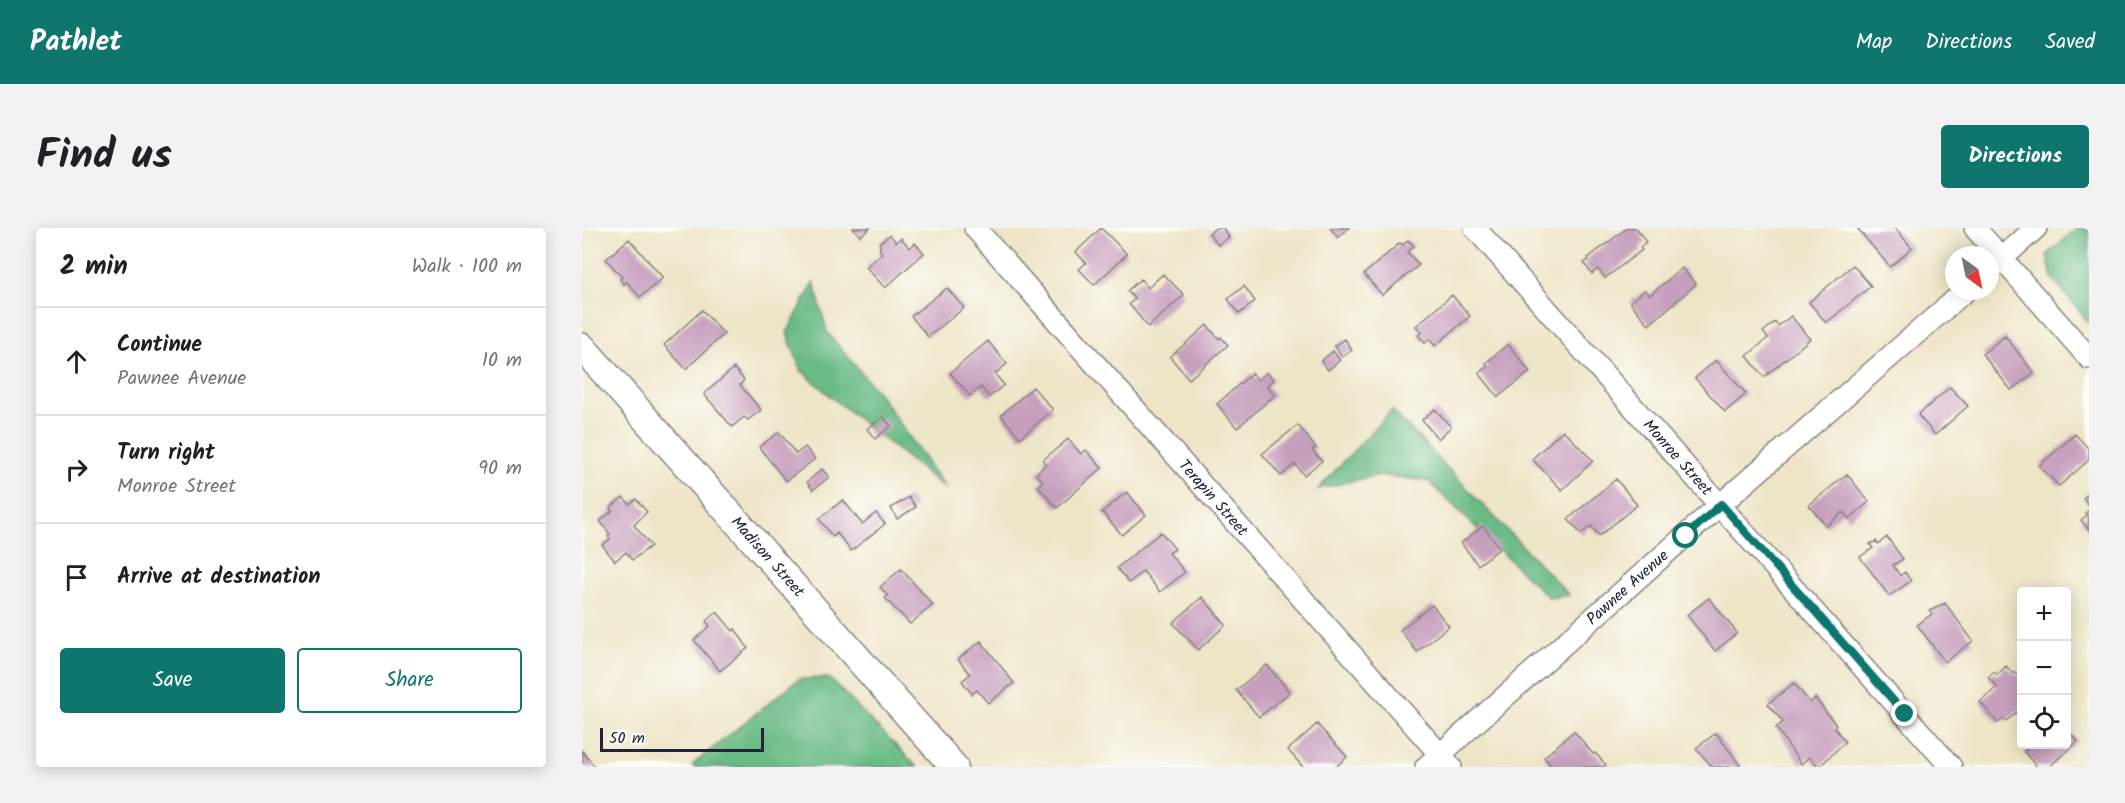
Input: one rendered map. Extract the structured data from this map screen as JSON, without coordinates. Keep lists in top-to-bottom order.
{
  "streets": {
    "street": [
      "Monroe Street",
      "Terapin Street",
      "Madison Street",
      "Pawnee Avenue"
    ]
  },
  "crossings": [
    ["Monroe Street", "Pawnee Avenue"],
    ["Terapin Street", "Pawnee Avenue"]
  ],
  "scale_bar": "50 m",
  "north": "bottom right",
  "page": {
    "header": "Pathlet",
    "nav": ["Map", "Directions", "Saved"],
    "title": "Find us",
    "buttons": [
      "Directions",
      ["Save", "Share"]
    ],
    "heading": ["2 min", "Walk · 100 m"],
    "list": [
      ["Continue", "Pawnee Avenue", "10 m"],
      ["Turn right", "Monroe Street", "90 m"],
      "Arrive at destination"
    ],
    "map_buttons": ["+", "−"],
    "scale": "50 m"
  }
}
